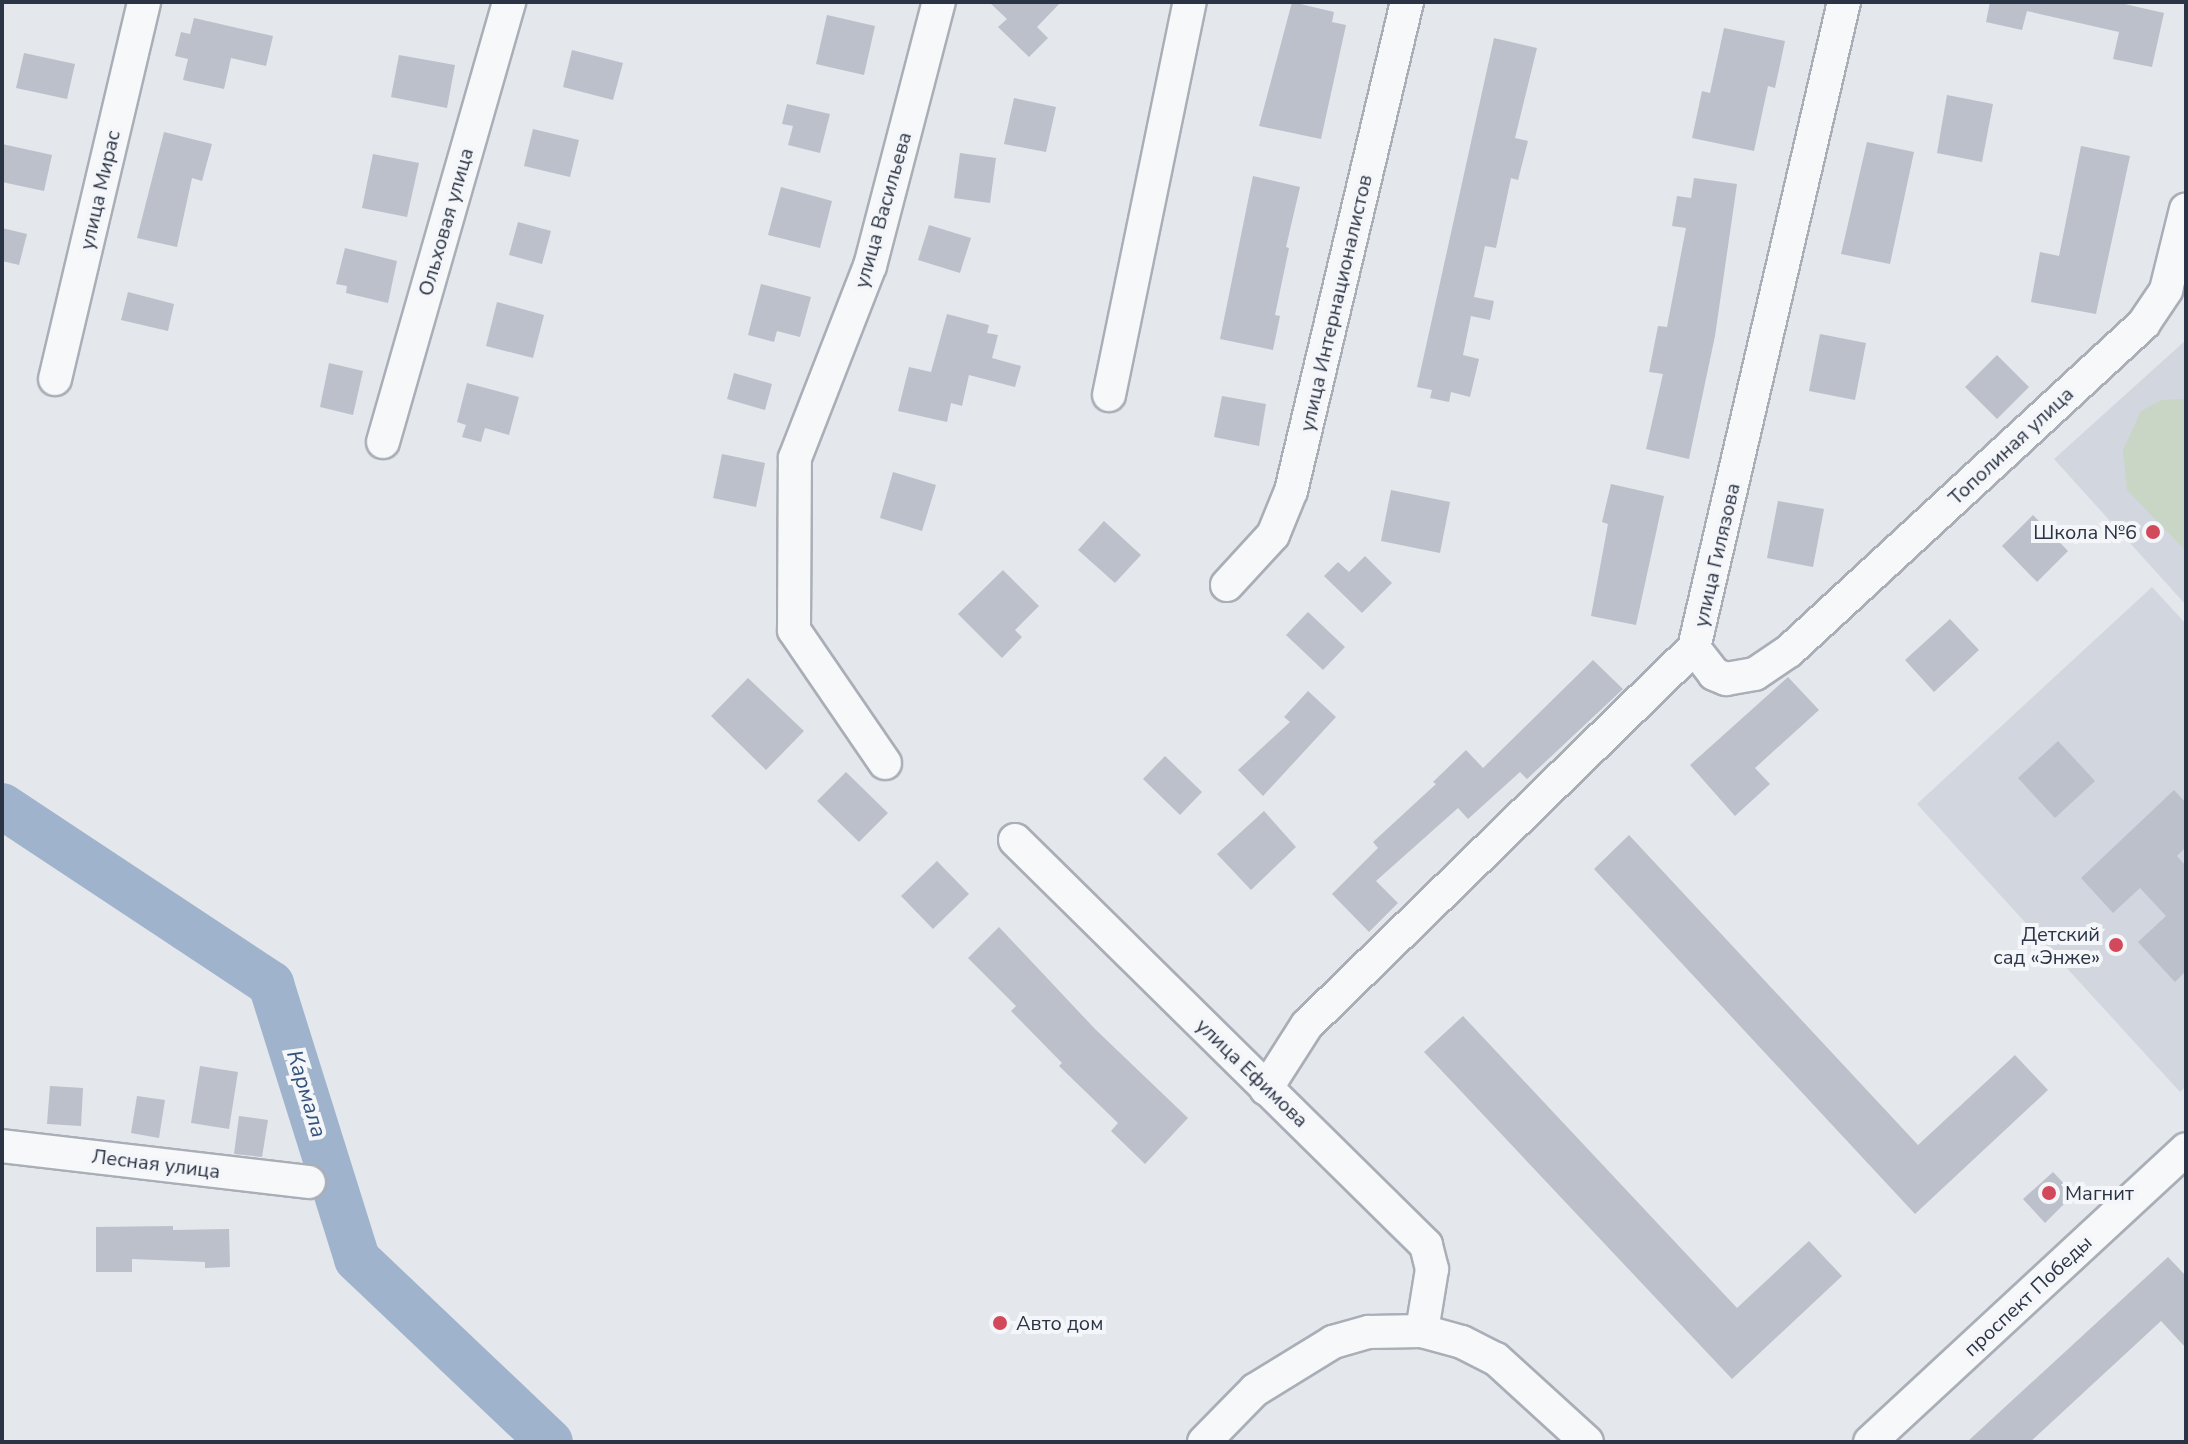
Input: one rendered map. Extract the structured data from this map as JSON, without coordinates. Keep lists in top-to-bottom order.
{
  "streets": {
    "street": [
      "улица Мирас",
      "улица Васильева",
      "Ольховая улица",
      "улица Интернационалистов",
      "Тополиная улица",
      "улица Гилязова",
      "улица Ефимова",
      "Лесная улица",
      "проспект Победы"
    ]
  },
  "crossings": [
    ["Тополиная улица", "улица Гилязова"],
    ["улица Гилязова", "улица Ефимова"]
  ],
  "water": ["Кармала"],
  "places": [
    "Школа №6",
    "Детский сад «Энже»",
    "Магнит",
    "Авто дом"
  ]
}
